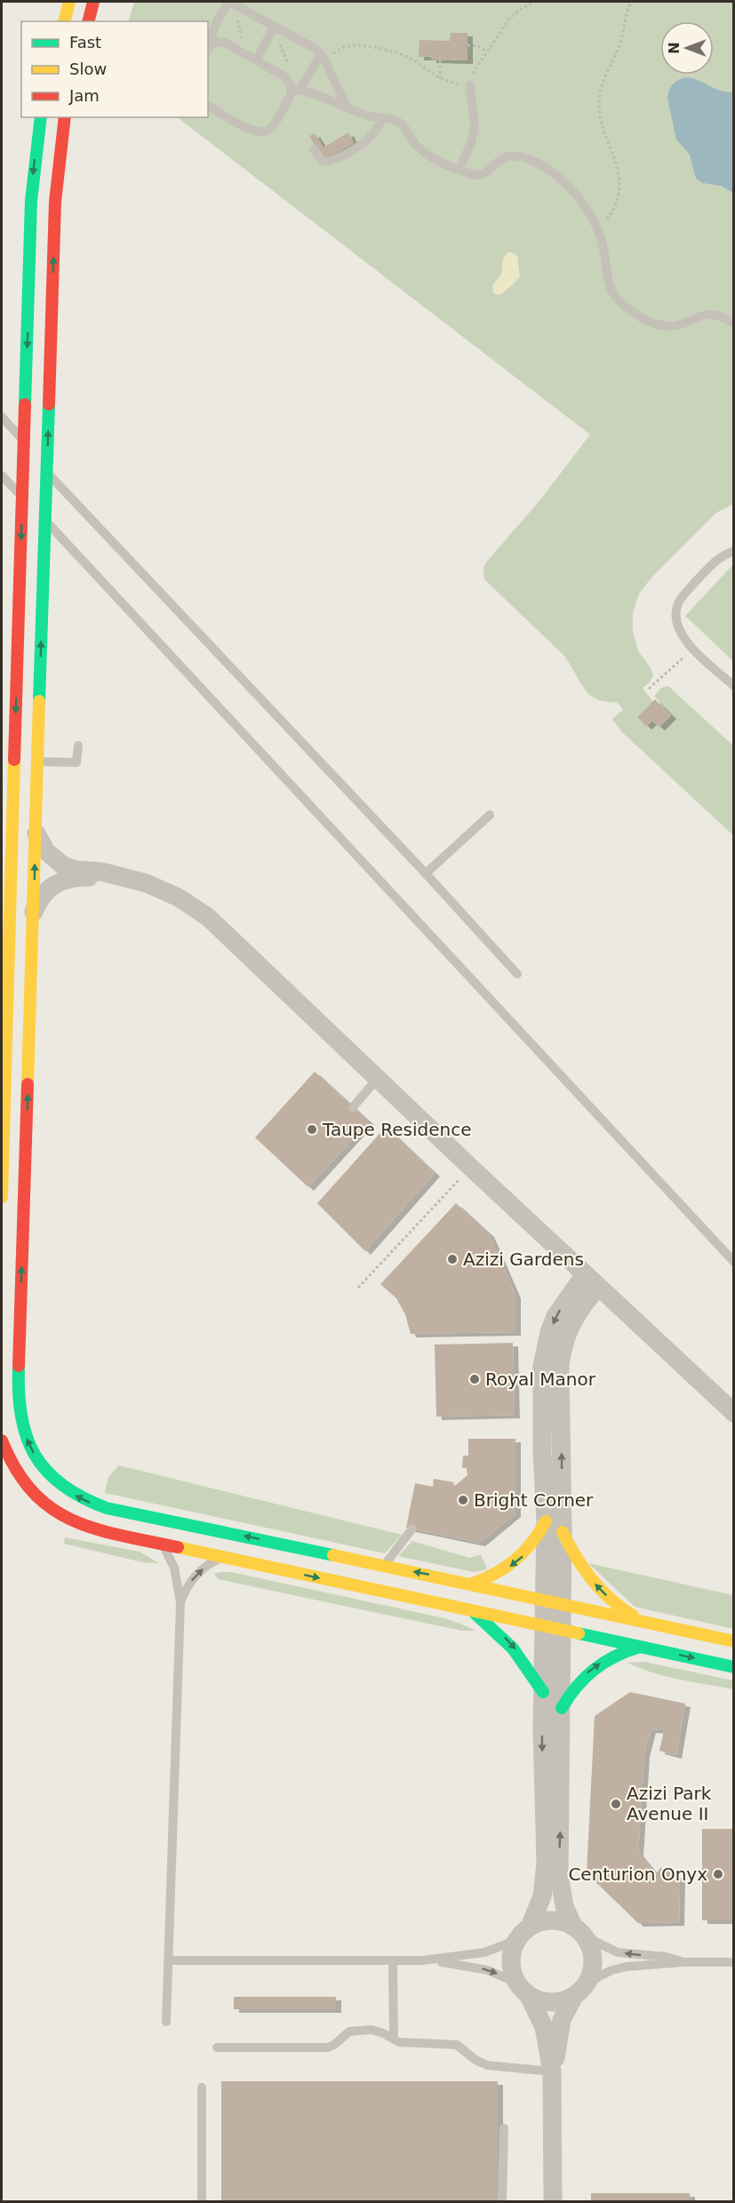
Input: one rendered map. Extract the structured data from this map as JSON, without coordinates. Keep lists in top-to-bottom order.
{
  "places": [
    "Taupe Residence",
    "Azizi Gardens",
    "Royal Manor",
    "Bright Corner",
    "Azizi Park Avenue II",
    "Centurion Onyx"
  ],
  "legend": ["Fast", "Slow", "Jam"],
  "north": "left"
}
